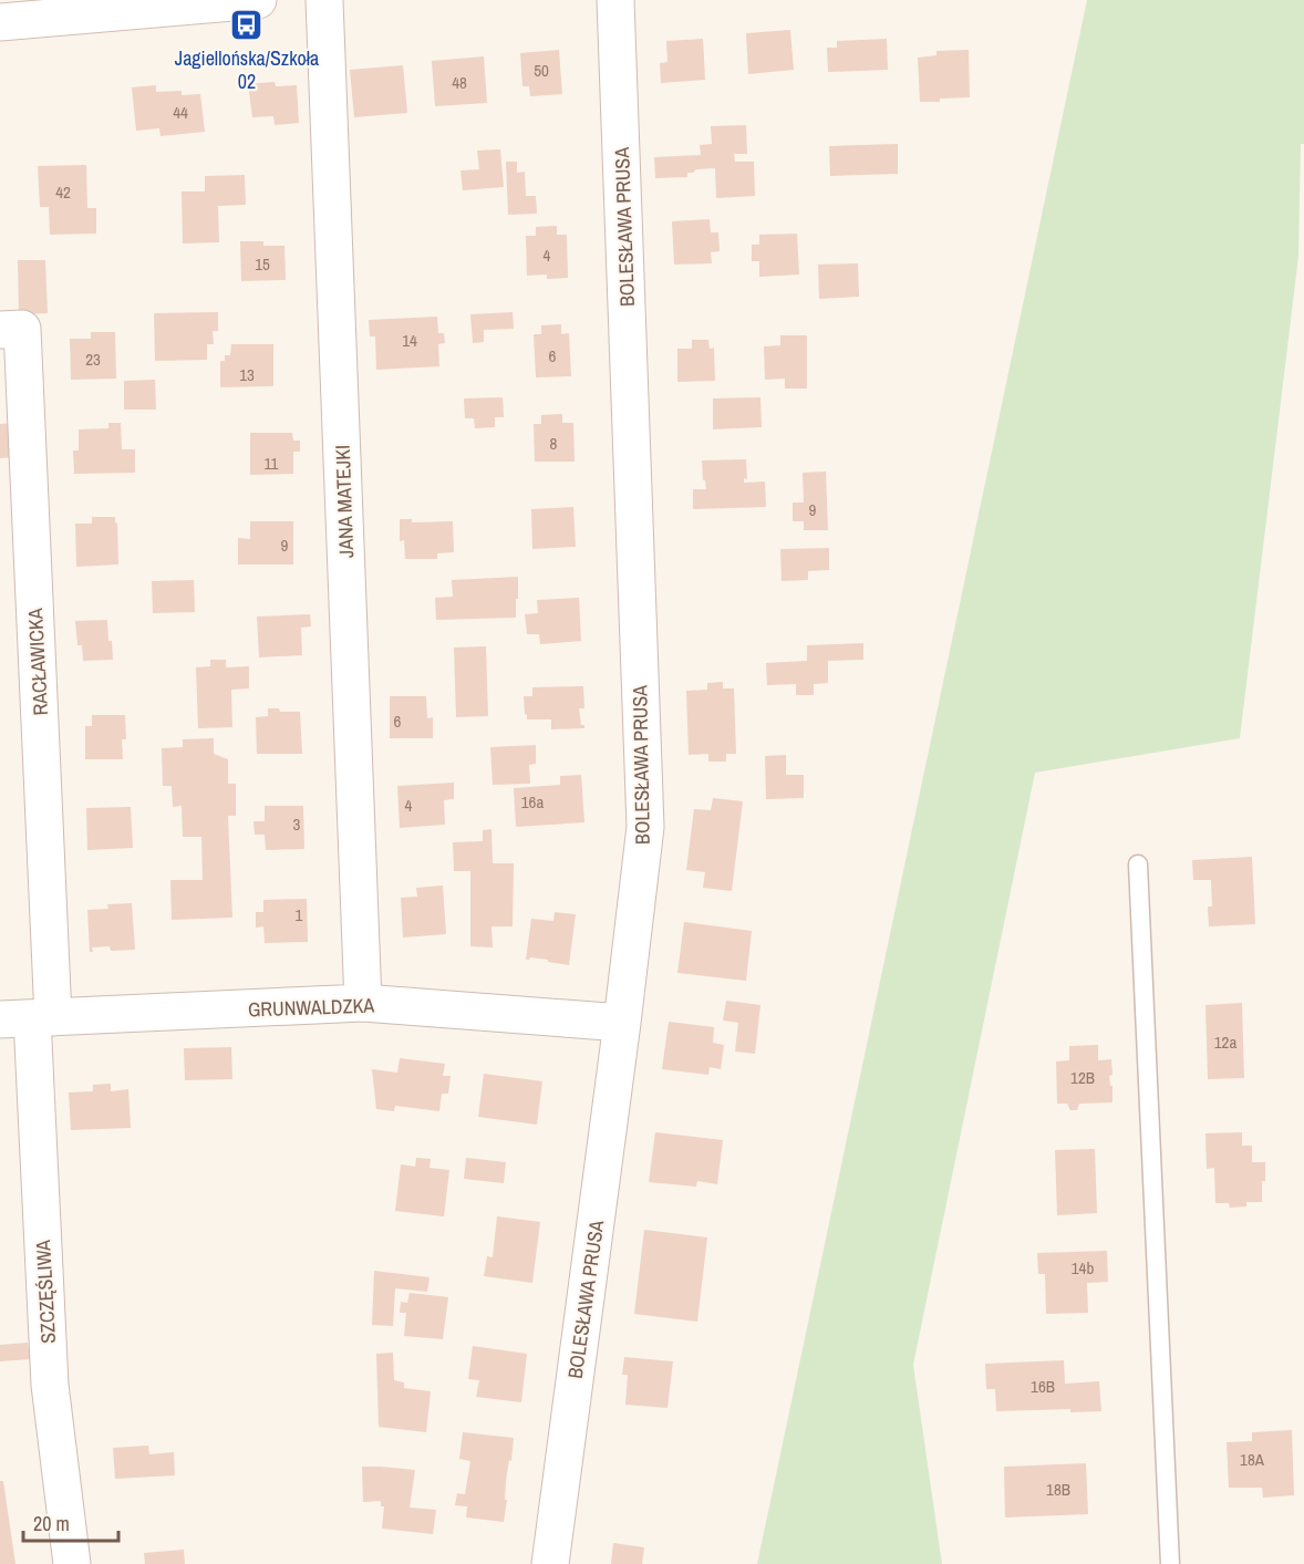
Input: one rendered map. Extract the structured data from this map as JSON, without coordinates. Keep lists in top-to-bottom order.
{
  "streets": {
    "street": [
      "BOLESŁAWA PRUSA",
      "JANA MATEJKI",
      "RACŁAWICKA",
      "GRUNWALDZKA",
      "SZCZĘŚLIWA"
    ]
  },
  "crossings": [
    ["BOLESŁAWA PRUSA", "GRUNWALDZKA"],
    ["JANA MATEJKI", "GRUNWALDZKA"],
    ["RACŁAWICKA", "GRUNWALDZKA"],
    ["RACŁAWICKA", "SZCZĘŚLIWA"],
    ["GRUNWALDZKA", "SZCZĘŚLIWA"]
  ],
  "places": {
    "bus stop": ["Jagiellońska/Szkoła 02"]
  },
  "house_numbers": [
    "50",
    "48",
    "44",
    "42",
    "4",
    "15",
    "14",
    "6",
    "23",
    "13",
    "8",
    "11",
    "9",
    "9",
    "6",
    "16a",
    "4",
    "3",
    "1",
    "12a",
    "12B",
    "14b",
    "16B",
    "18A",
    "18B"
  ],
  "scale_bar": "20 m"
}
